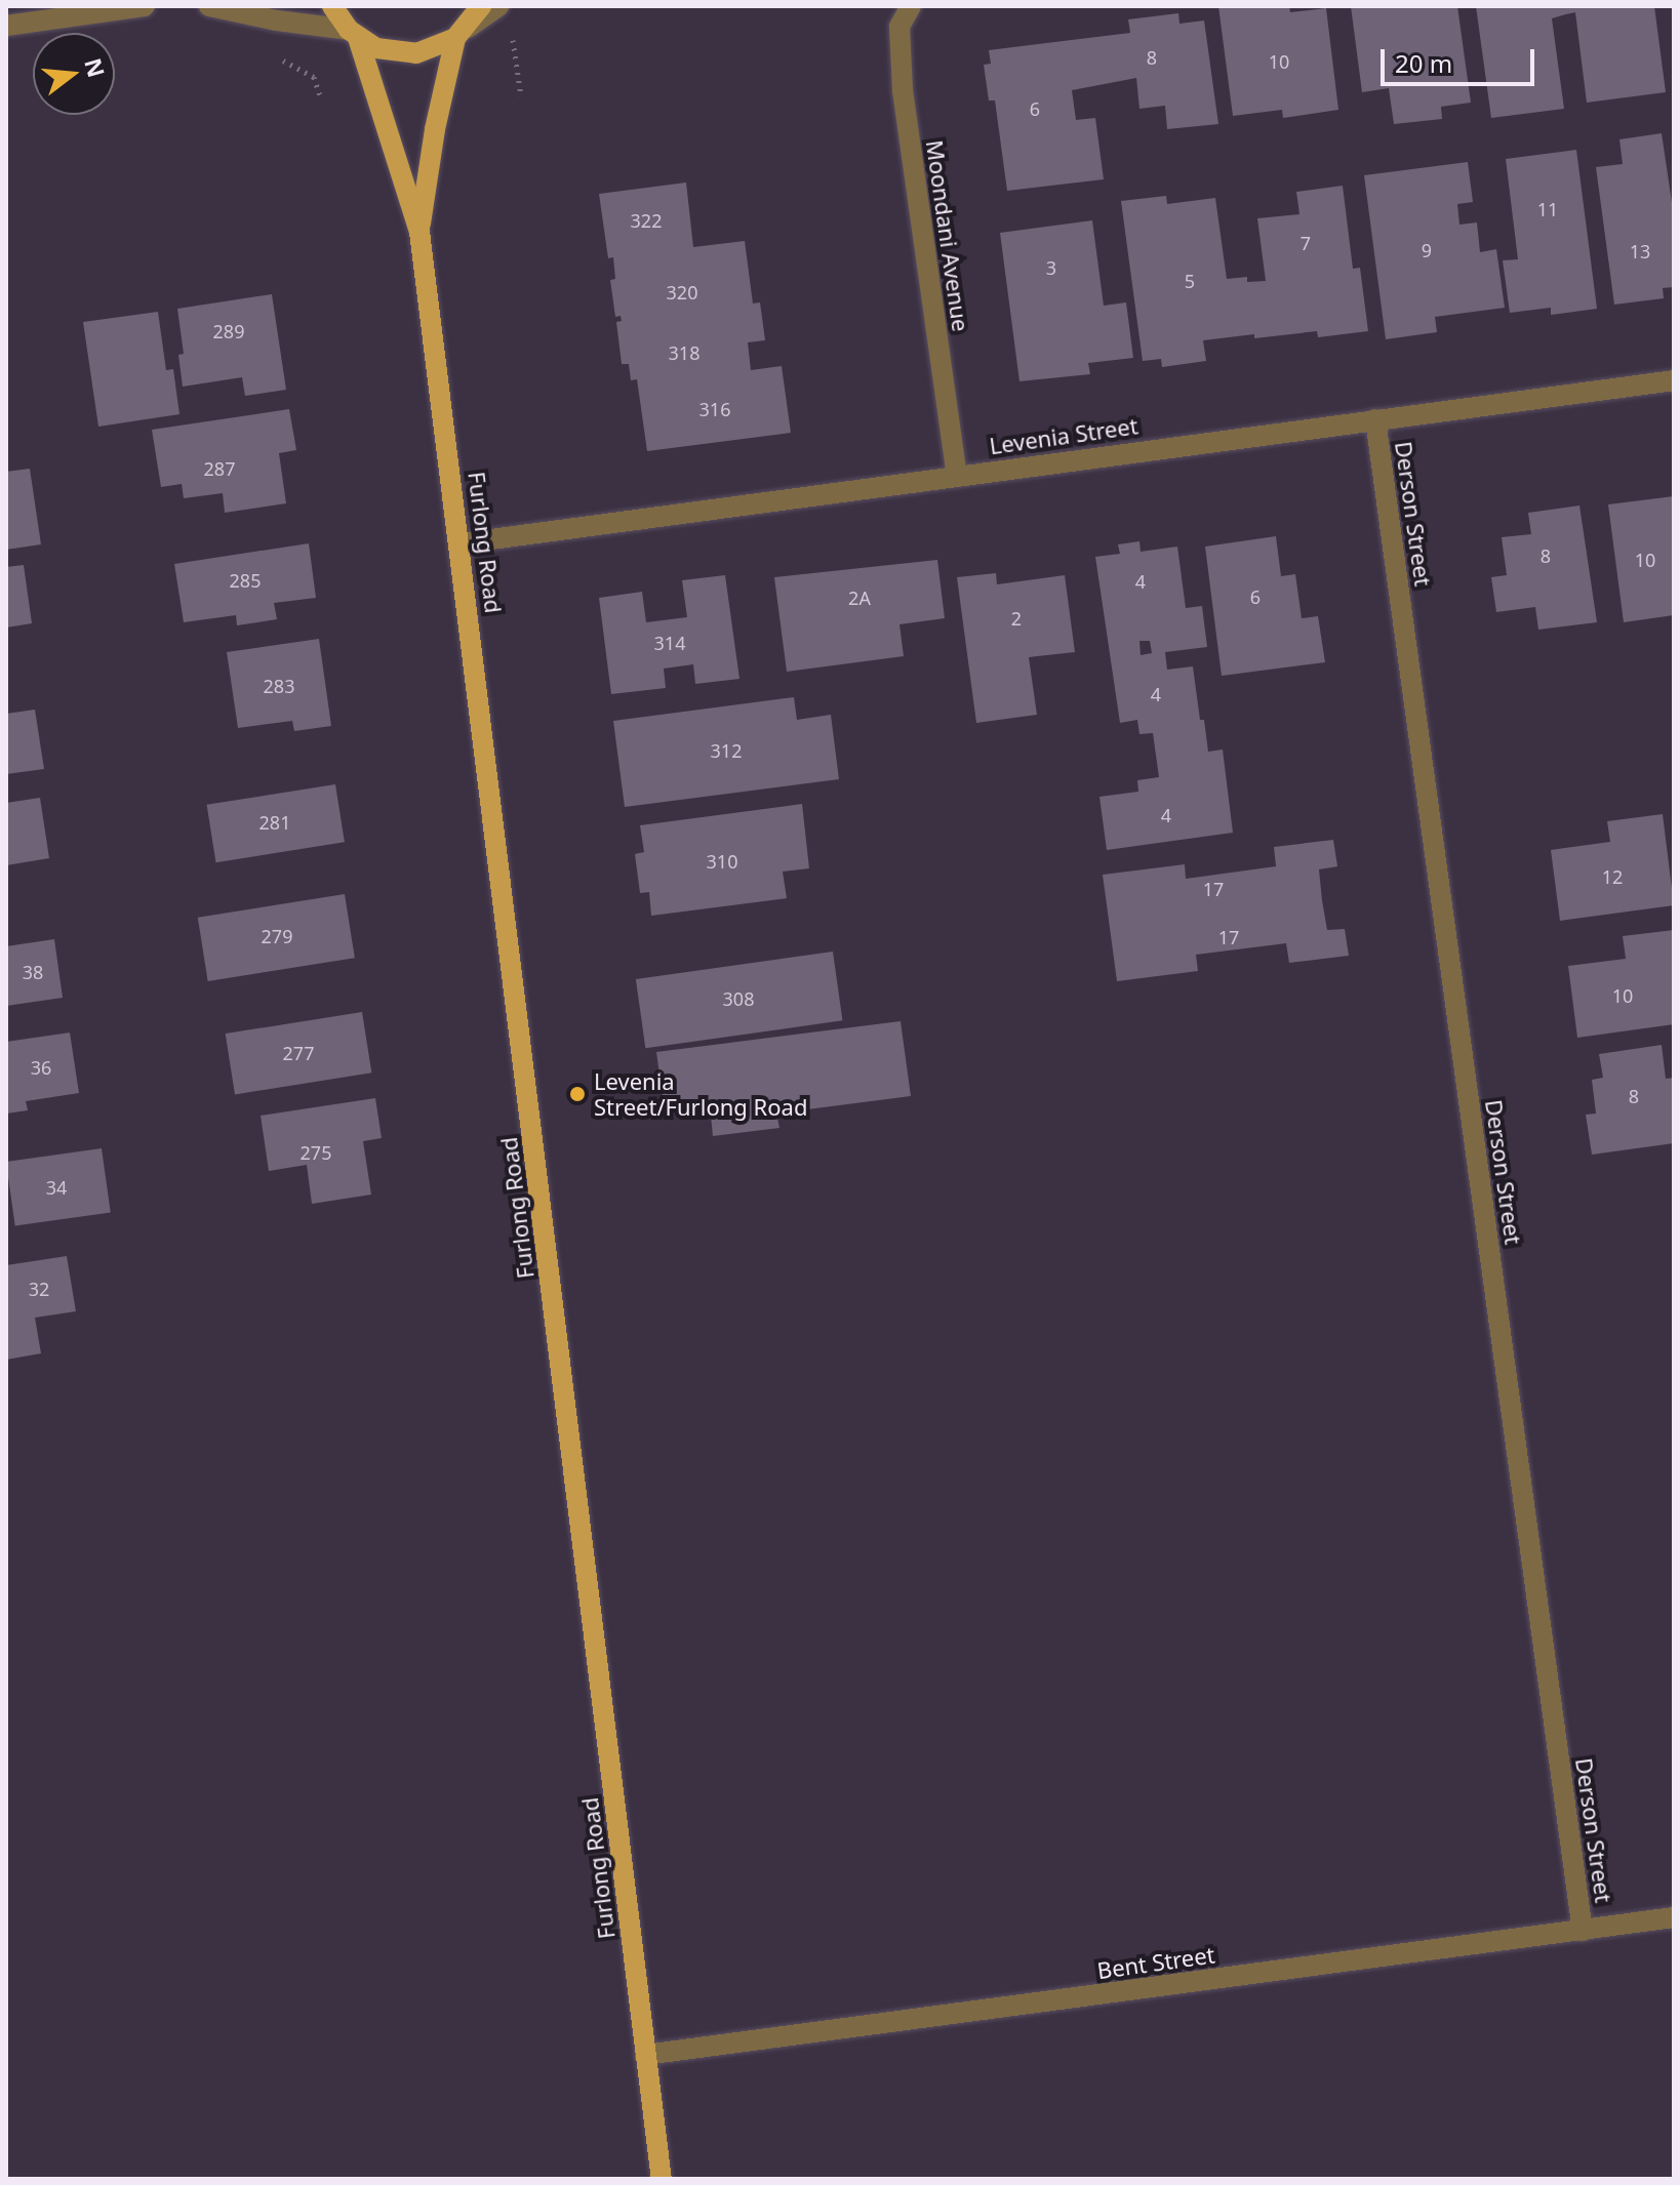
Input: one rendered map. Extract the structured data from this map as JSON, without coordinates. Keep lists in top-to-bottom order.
{
  "streets": {
    "main road": ["Furlong Road"],
    "street": [
      "Moondani Avenue",
      "Levenia Street",
      "Derson Street",
      "Bent Street"
    ]
  },
  "crossings": [
    ["Moondani Avenue", "Levenia Street"],
    ["Levenia Street", "Derson Street"],
    ["Levenia Street", "Furlong Road"],
    ["Derson Street", "Bent Street"],
    ["Furlong Road", "Bent Street"]
  ],
  "places": ["Levenia Street/Furlong Road"],
  "house_numbers": [
    "8",
    "10",
    "6",
    "11",
    "322",
    "7",
    "9",
    "13",
    "3",
    "5",
    "320",
    "289",
    "318",
    "316",
    "287",
    "8",
    "10",
    "285",
    "4",
    "6",
    "2A",
    "2",
    "314",
    "283",
    "4",
    "312",
    "4",
    "281",
    "310",
    "12",
    "17",
    "279",
    "17",
    "38",
    "10",
    "308",
    "277",
    "36",
    "8",
    "275",
    "34",
    "32"
  ],
  "scale_bar": "20 m",
  "north": "right"
}
